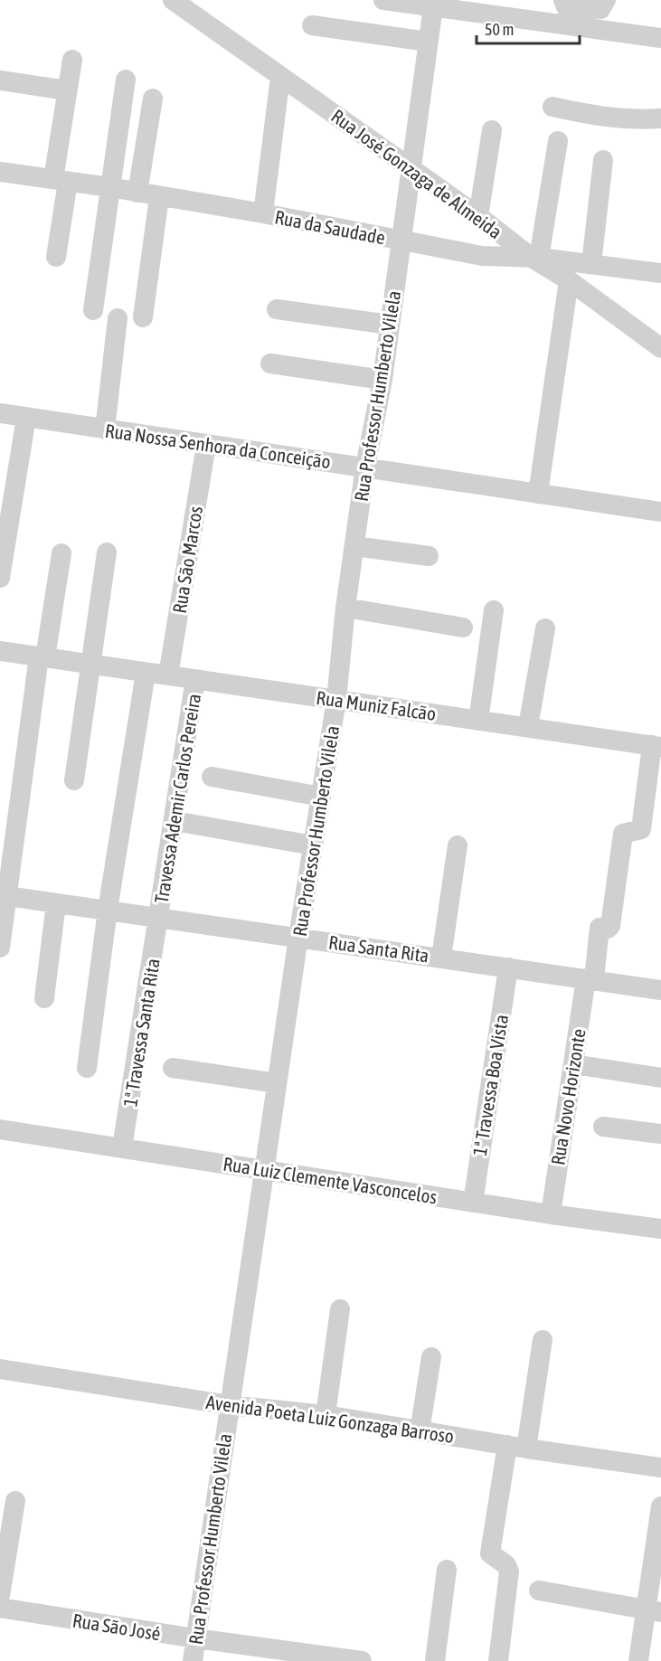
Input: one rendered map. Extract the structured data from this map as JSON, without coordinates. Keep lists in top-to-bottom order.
{
  "streets": {
    "street": [
      "Rua José Gonzaga de Almeida",
      "Rua da Saudade",
      "Rua Professor Humberto Vilela",
      "Rua Nossa Senhora da Conceição",
      "Rua São Marcos",
      "Rua Muniz Falcão",
      "Travessa Ademir Carlos Pereira",
      "Rua Santa Rita",
      "1ª Travessa Santa Rita",
      "1ª Travessa Boa Vista",
      "Rua Novo Horizonte",
      "Rua Luiz Clemente Vasconcelos",
      "Avenida Poeta Luiz Gonzaga Barroso",
      "Rua São José"
    ]
  },
  "crossings": [
    ["Rua José Gonzaga de Almeida", "Rua da Saudade"],
    ["Rua José Gonzaga de Almeida", "Rua Professor Humberto Vilela"],
    ["Rua da Saudade", "Rua Professor Humberto Vilela"],
    ["Rua Professor Humberto Vilela", "Rua Nossa Senhora da Conceição"],
    ["Rua Professor Humberto Vilela", "Rua Muniz Falcão"],
    ["Rua Professor Humberto Vilela", "Rua Santa Rita"],
    ["Rua Professor Humberto Vilela", "Rua Luiz Clemente Vasconcelos"],
    ["Rua Professor Humberto Vilela", "Avenida Poeta Luiz Gonzaga Barroso"],
    ["Rua Professor Humberto Vilela", "Rua São José"],
    ["Rua Nossa Senhora da Conceição", "Rua São Marcos"],
    ["Rua São Marcos", "Rua Muniz Falcão"],
    ["Rua Muniz Falcão", "Travessa Ademir Carlos Pereira"],
    ["Rua Muniz Falcão", "Rua Novo Horizonte"],
    ["Travessa Ademir Carlos Pereira", "Rua Santa Rita"],
    ["Travessa Ademir Carlos Pereira", "1ª Travessa Santa Rita"],
    ["Rua Santa Rita", "1ª Travessa Santa Rita"],
    ["Rua Santa Rita", "1ª Travessa Boa Vista"],
    ["Rua Santa Rita", "Rua Novo Horizonte"],
    ["1ª Travessa Santa Rita", "Rua Luiz Clemente Vasconcelos"],
    ["1ª Travessa Boa Vista", "Rua Luiz Clemente Vasconcelos"],
    ["Rua Novo Horizonte", "Rua Luiz Clemente Vasconcelos"]
  ],
  "scale_bar": "50 m"
}
